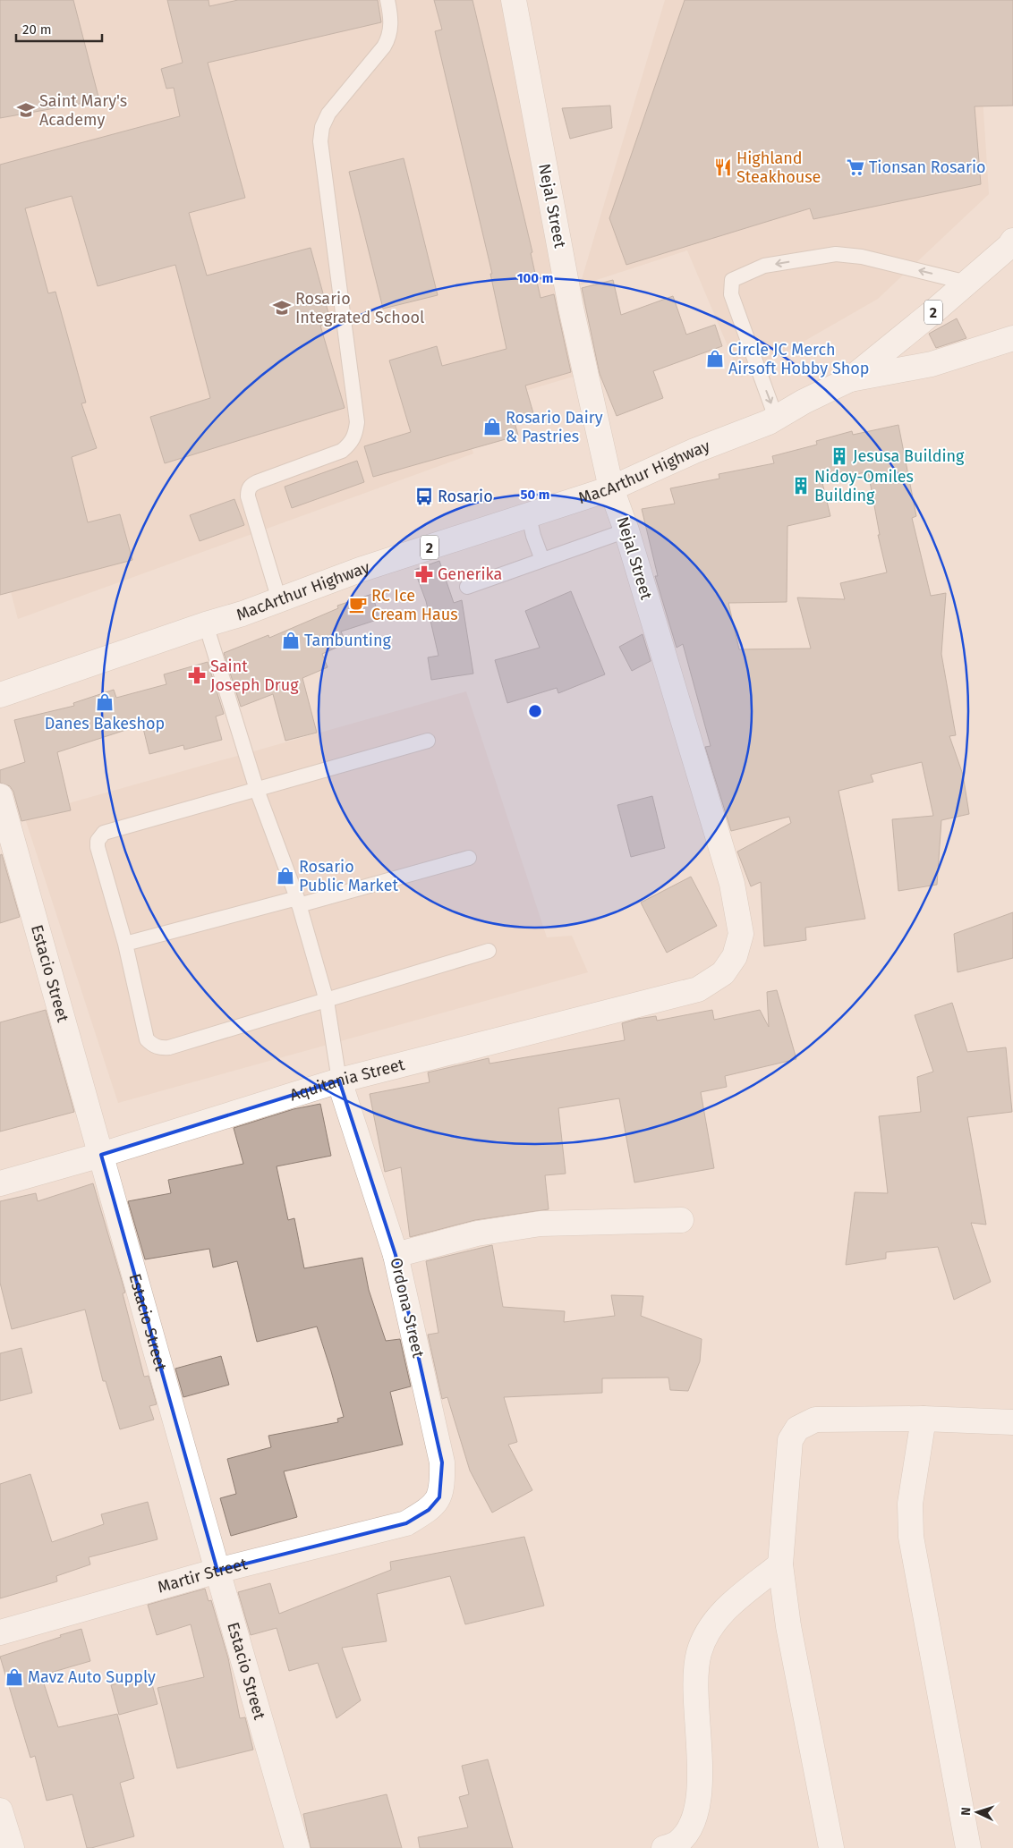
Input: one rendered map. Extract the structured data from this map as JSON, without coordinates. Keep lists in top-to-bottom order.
{
  "streets": {
    "main road": [
      "Nejal Street",
      "2",
      "MacArthur Highway",
      "Estacio Street",
      "Aquitania Street",
      "Ordona Street",
      "Martir Street"
    ]
  },
  "crossings": [
    ["Nejal Street", "MacArthur Highway"],
    ["Nejal Street", "Aquitania Street"],
    ["Estacio Street", "Aquitania Street"],
    ["Estacio Street", "Martir Street"],
    ["Aquitania Street", "Ordona Street"],
    ["Ordona Street", "Martir Street"]
  ],
  "places": {
    "school or university": ["Saint Mary's Academy", "Rosario Integrated School"],
    "restaurant": ["Highland Steakhouse"],
    "supermarket": ["Tionsan Rosario"],
    "shop": [
      "Circle JC Merch Airsoft Hobby Shop",
      "Rosario Dairy & Pastries",
      "Tambunting",
      "Danes Bakeshop",
      "Rosario Public Market",
      "Mavz Auto Supply"
    ],
    "building": ["Jesusa Building", "Nidoy-Omiles Building"],
    "bus stop": ["Rosario"],
    "pharmacy": ["Generika", "Saint Joseph Drug"],
    "cafe": ["RC Ice Cream Haus"]
  },
  "scale_bar": "20 m",
  "north": "left",
  "rings": ["100 m", "50 m"]
}
